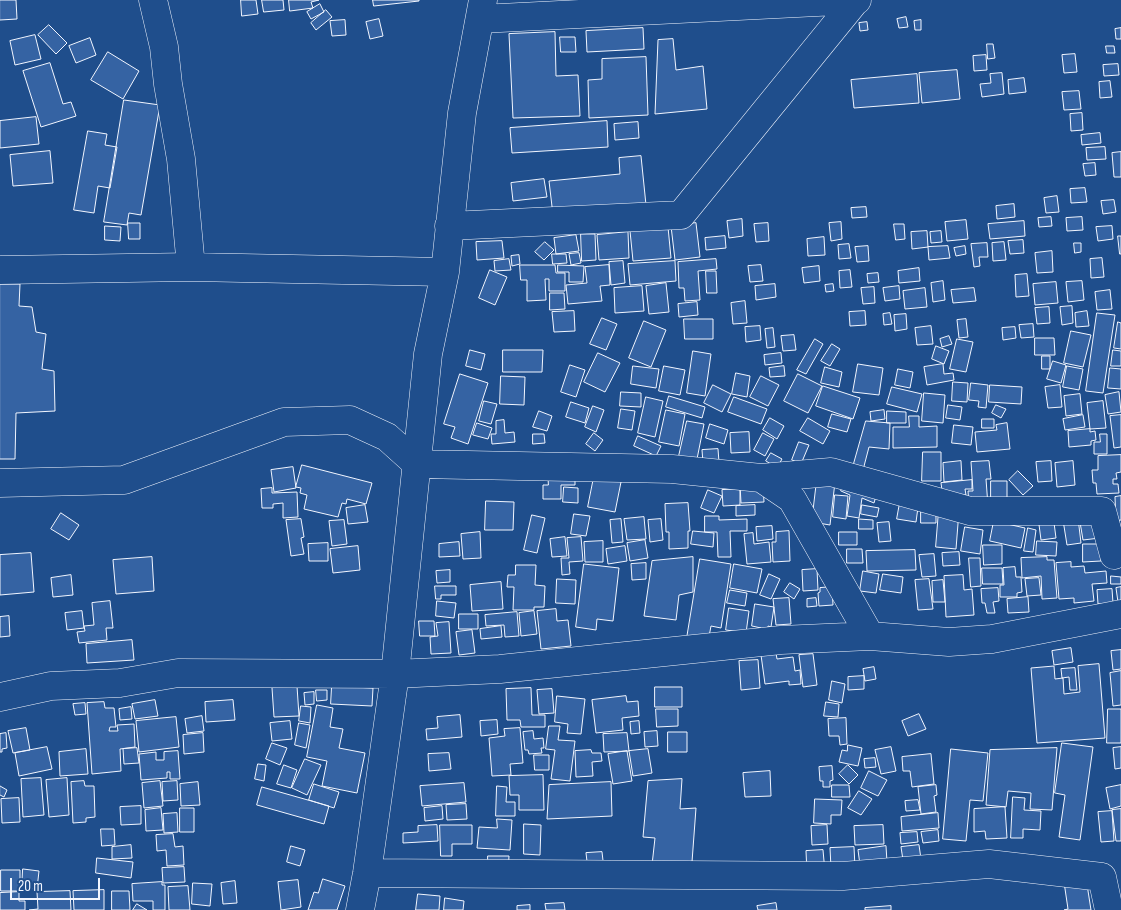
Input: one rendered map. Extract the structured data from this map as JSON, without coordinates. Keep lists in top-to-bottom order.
{
  "scale_bar": "20 m"
}
